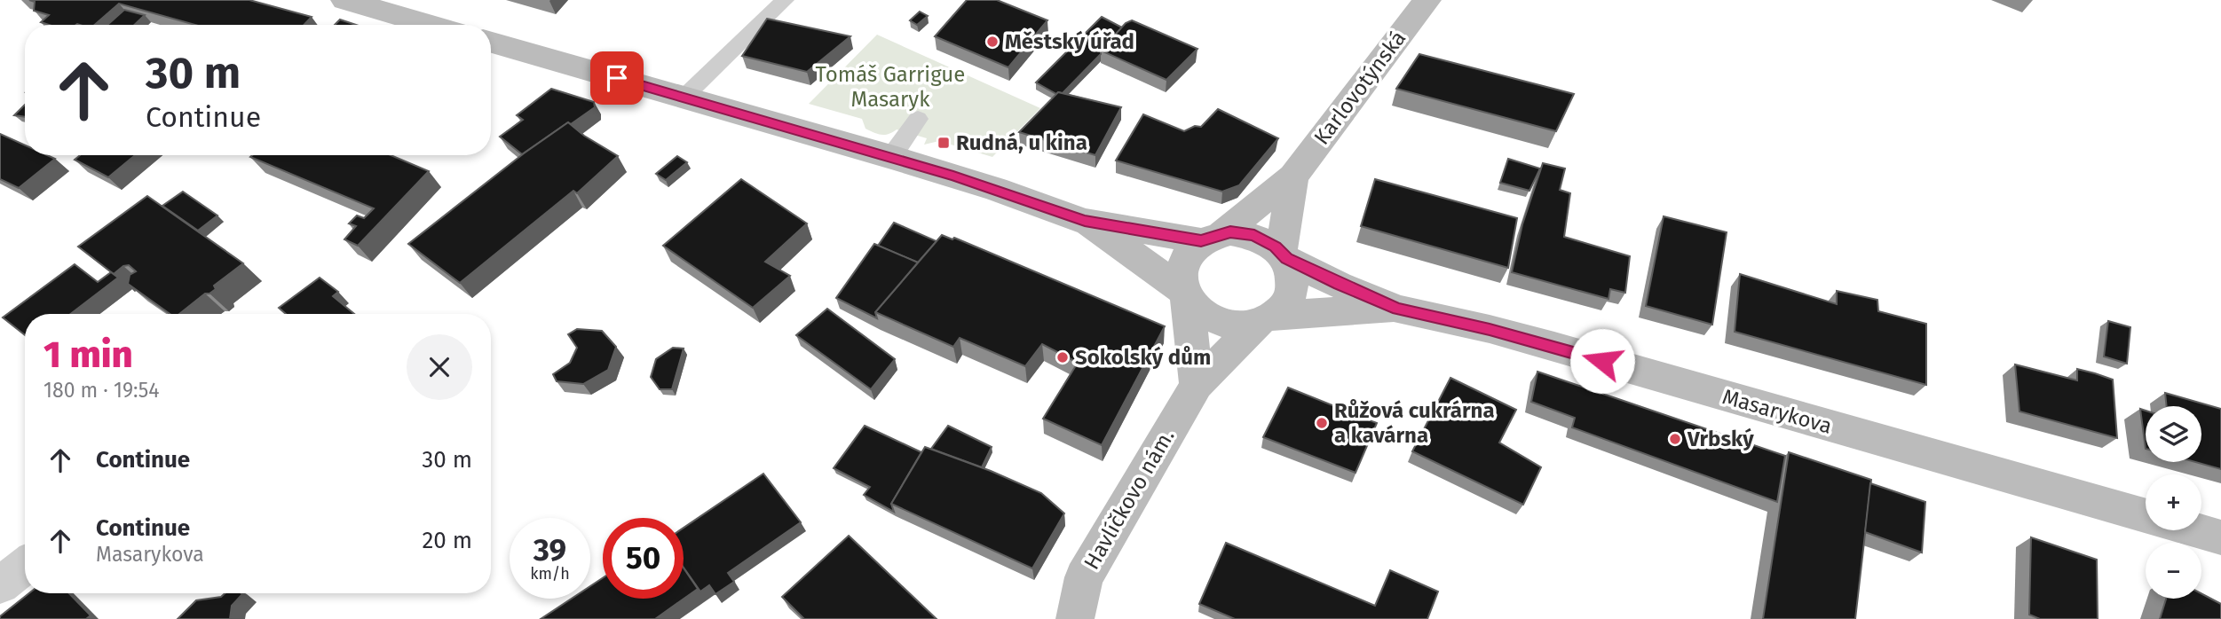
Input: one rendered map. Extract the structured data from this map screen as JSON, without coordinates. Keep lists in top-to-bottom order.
{
  "streets": {
    "main road": ["Karlovotýnská", "Masarykova", "Havlíčkovo nám."]
  },
  "parks": ["Tomáš Garrigue Masaryk"],
  "places": {
    "other": [
      "Městský úřad",
      "Sokolský dům",
      "Růžová cukrárna a kavárna",
      "Vrbský"
    ],
    "transit": ["Rudná, u kina"]
  },
  "page": {
    "turn": ["30 m", "Continue"],
    "heading": ["1 min", "180 m · 19:54"],
    "map_buttons": ["+", "−"],
    "list": [
      {
        "name": "Continue",
        "value": "30 m"
      },
      {
        "name": "Continue",
        "note": "Masarykova",
        "value": "20 m"
      }
    ],
    "speed": "39 km/h",
    "limit": "50"
  }
}
